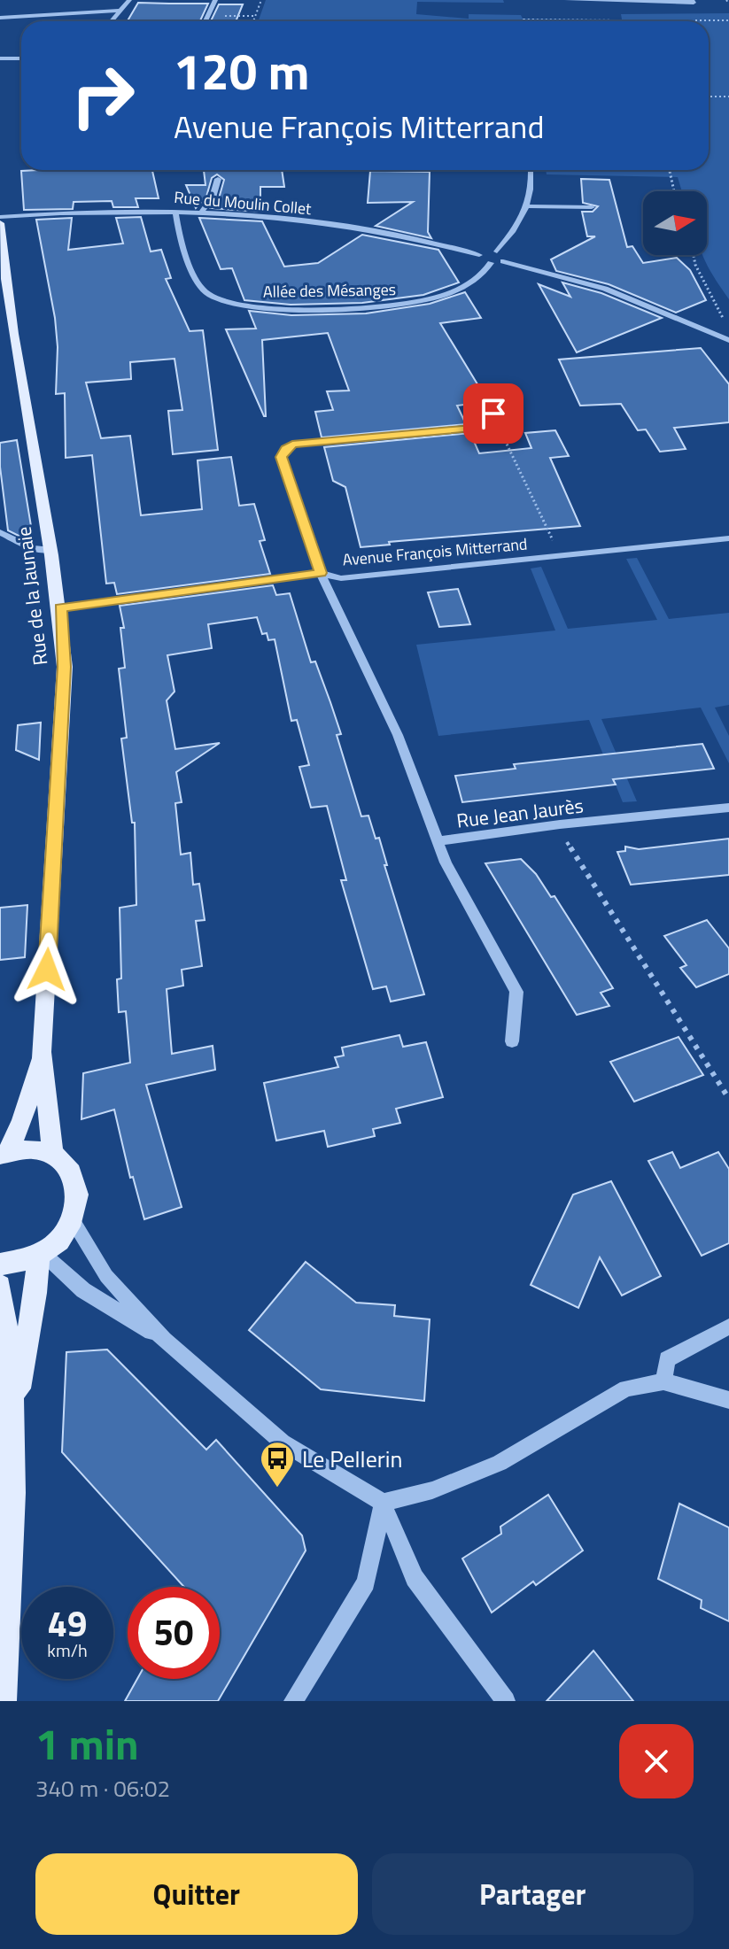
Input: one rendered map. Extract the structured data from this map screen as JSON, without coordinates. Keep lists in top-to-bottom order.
{
  "streets": {
    "main road": ["Rue de la Jaunaie"],
    "street": [
      "Rue du Moulin Collet",
      "Allée des Mésanges",
      "Avenue François Mitterrand",
      "Rue Jean Jaurès"
    ]
  },
  "crossings": [
    ["Rue du Moulin Collet", "Allée des Mésanges"],
    ["Avenue François Mitterrand", "Rue de la Jaunaie"],
    ["Avenue François Mitterrand", "Rue Jean Jaurès"]
  ],
  "places": {
    "bus stop": ["Le Pellerin"]
  },
  "north": "right",
  "page": {
    "turn": ["120 m", "Avenue François Mitterrand"],
    "speed": "49 km/h",
    "limit": "50",
    "heading": ["1 min", "340 m · 06:02"],
    "buttons": ["Quitter", "Partager"]
  }
}
